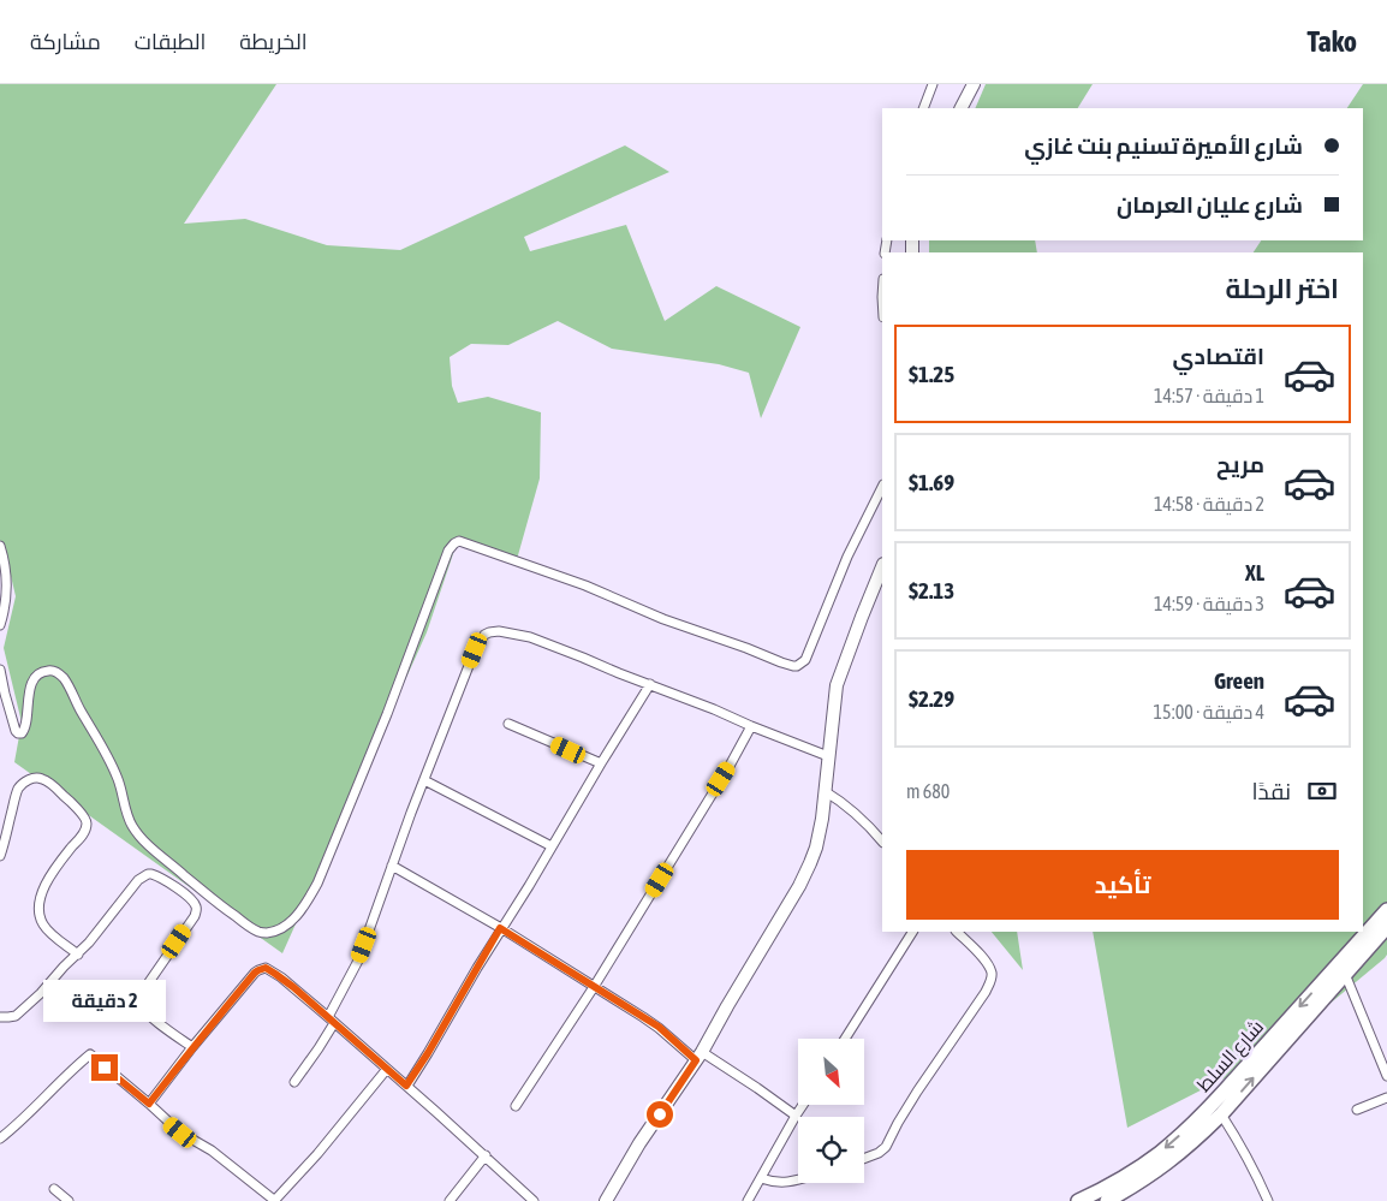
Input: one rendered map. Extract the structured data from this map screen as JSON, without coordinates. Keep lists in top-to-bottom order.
{
  "streets": {
    "main road": ["شارع السلط"]
  },
  "north": "bottom right",
  "page": {
    "header": "Tako",
    "nav": ["الخريطة", "الطبقات", "مشاركة"],
    "banner": ["شارع الأميرة تسنيم بنت غازي", "شارع عليان العرمان"],
    "heading": "اختر الرحلة",
    "list": [
      {
        "name": "اقتصادي",
        "note": "1 دقيقة · 14:57",
        "value": "$1.25"
      },
      {
        "name": "مريح",
        "note": "2 دقيقة · 14:58",
        "value": "$1.69"
      },
      {
        "name": "XL",
        "note": "3 دقيقة · 14:59",
        "value": "$2.13"
      },
      {
        "name": "Green",
        "note": "4 دقيقة · 15:00",
        "value": "$2.29"
      }
    ],
    "pay": ["نقدًا", "680 m"],
    "buttons": "تأكيد",
    "bubble": "2 دقيقة"
  }
}
